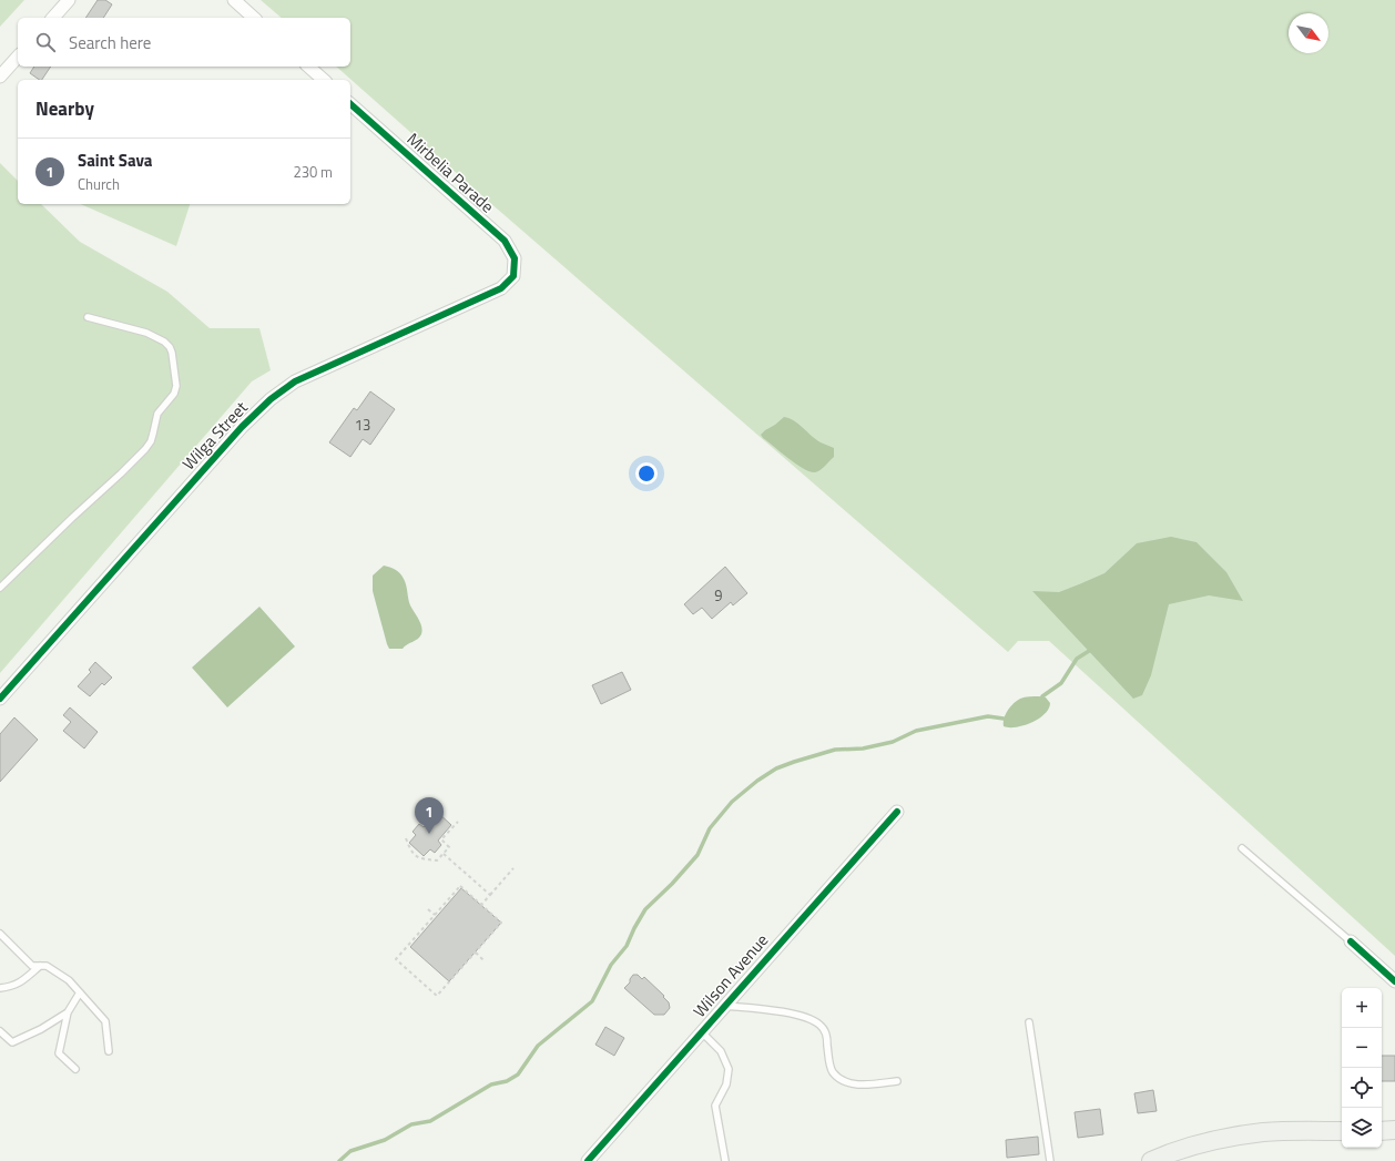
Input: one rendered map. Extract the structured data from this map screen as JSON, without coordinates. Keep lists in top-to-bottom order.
{
  "streets": {
    "street": ["Mirbelia Parade", "Wilga Street", "Wilson Avenue"]
  },
  "crossings": [
    ["Mirbelia Parade", "Wilga Street"]
  ],
  "house_numbers": ["13", "9"],
  "north": "bottom right",
  "page": {
    "search": "Search here",
    "heading": "Nearby",
    "list": [
      {
        "mark": "1",
        "name": "Saint Sava",
        "note": "Church",
        "value": "230 m"
      }
    ],
    "pins": "1",
    "map_buttons": ["+", "−"]
  }
}
